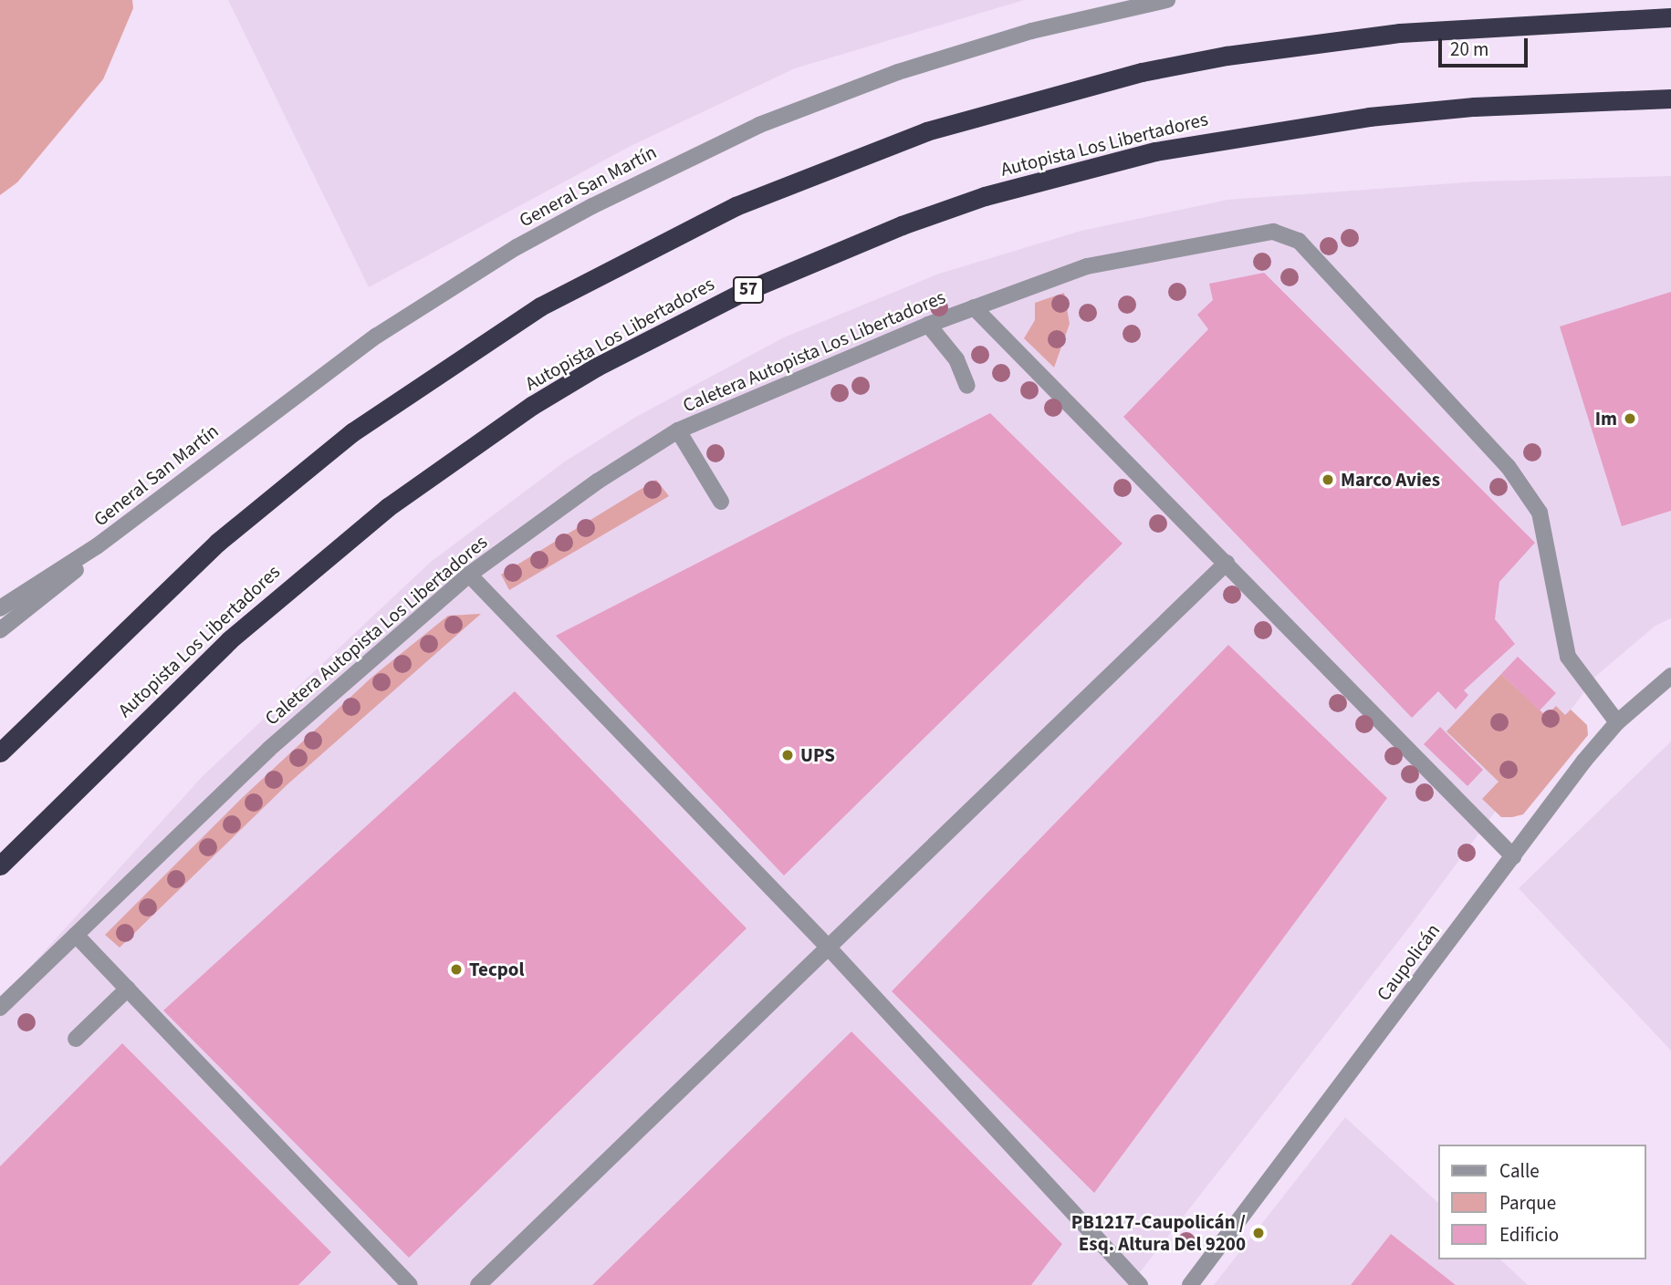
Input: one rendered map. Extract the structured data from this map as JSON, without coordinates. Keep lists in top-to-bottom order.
{
  "streets": {
    "highway": ["Autopista Los Libertadores", "57"],
    "street": ["General San Martín", "Caletera Autopista Los Libertadores", "Caupolicán"]
  },
  "crossings": [
    ["Caletera Autopista Los Libertadores", "Caupolicán"]
  ],
  "places": [
    "Im",
    "Marco Avies",
    "UPS",
    "Tecpol",
    "PB1217-Caupolicán / Esq. Altura Del 9200"
  ],
  "legend": ["Calle", "Parque", "Edificio"],
  "scale_bar": "20 m"
}
